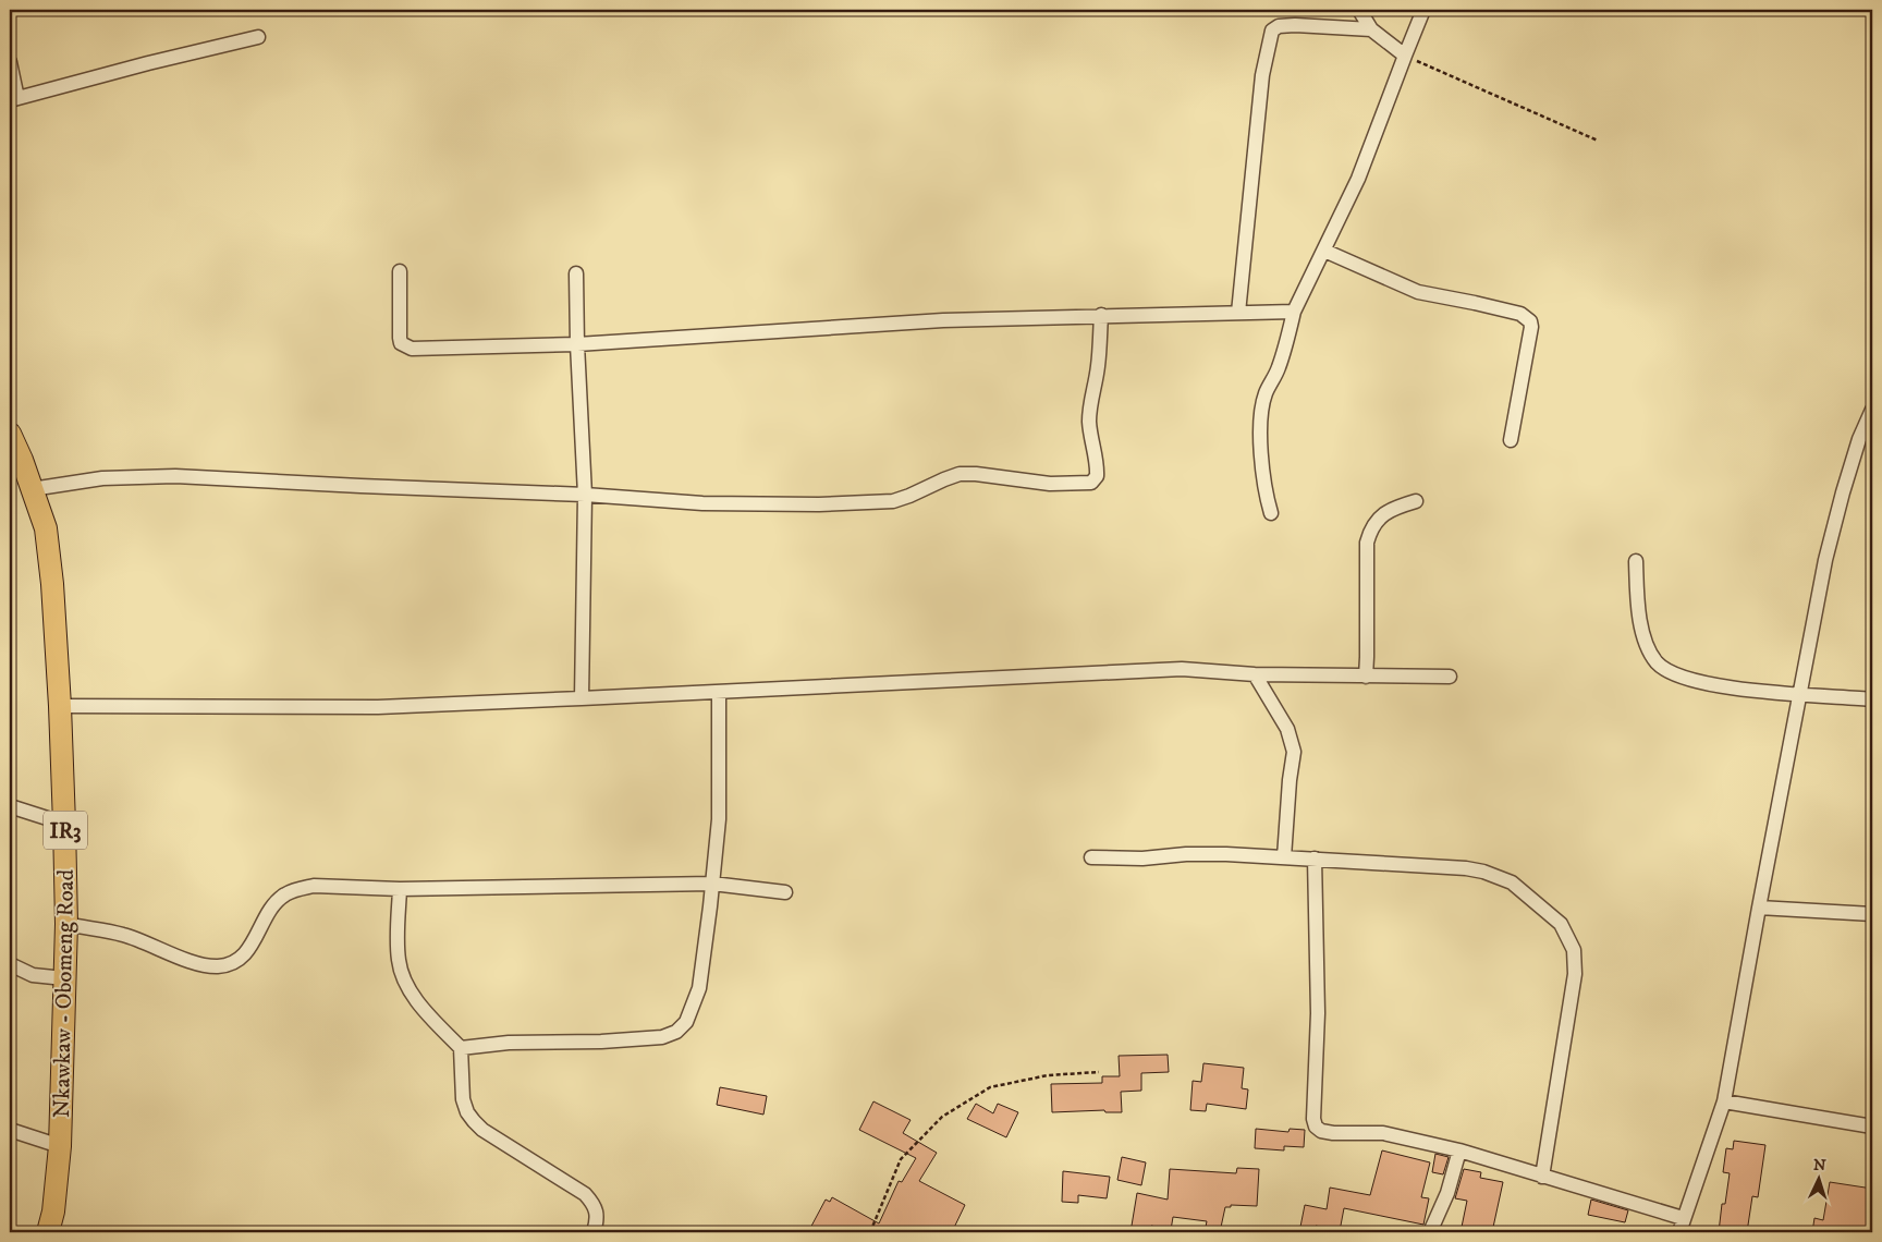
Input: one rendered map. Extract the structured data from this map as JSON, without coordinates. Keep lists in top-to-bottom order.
{
  "streets": {
    "main road": ["IR3", "Nkawkaw - Obomeng Road"]
  },
  "north": "top"
}
